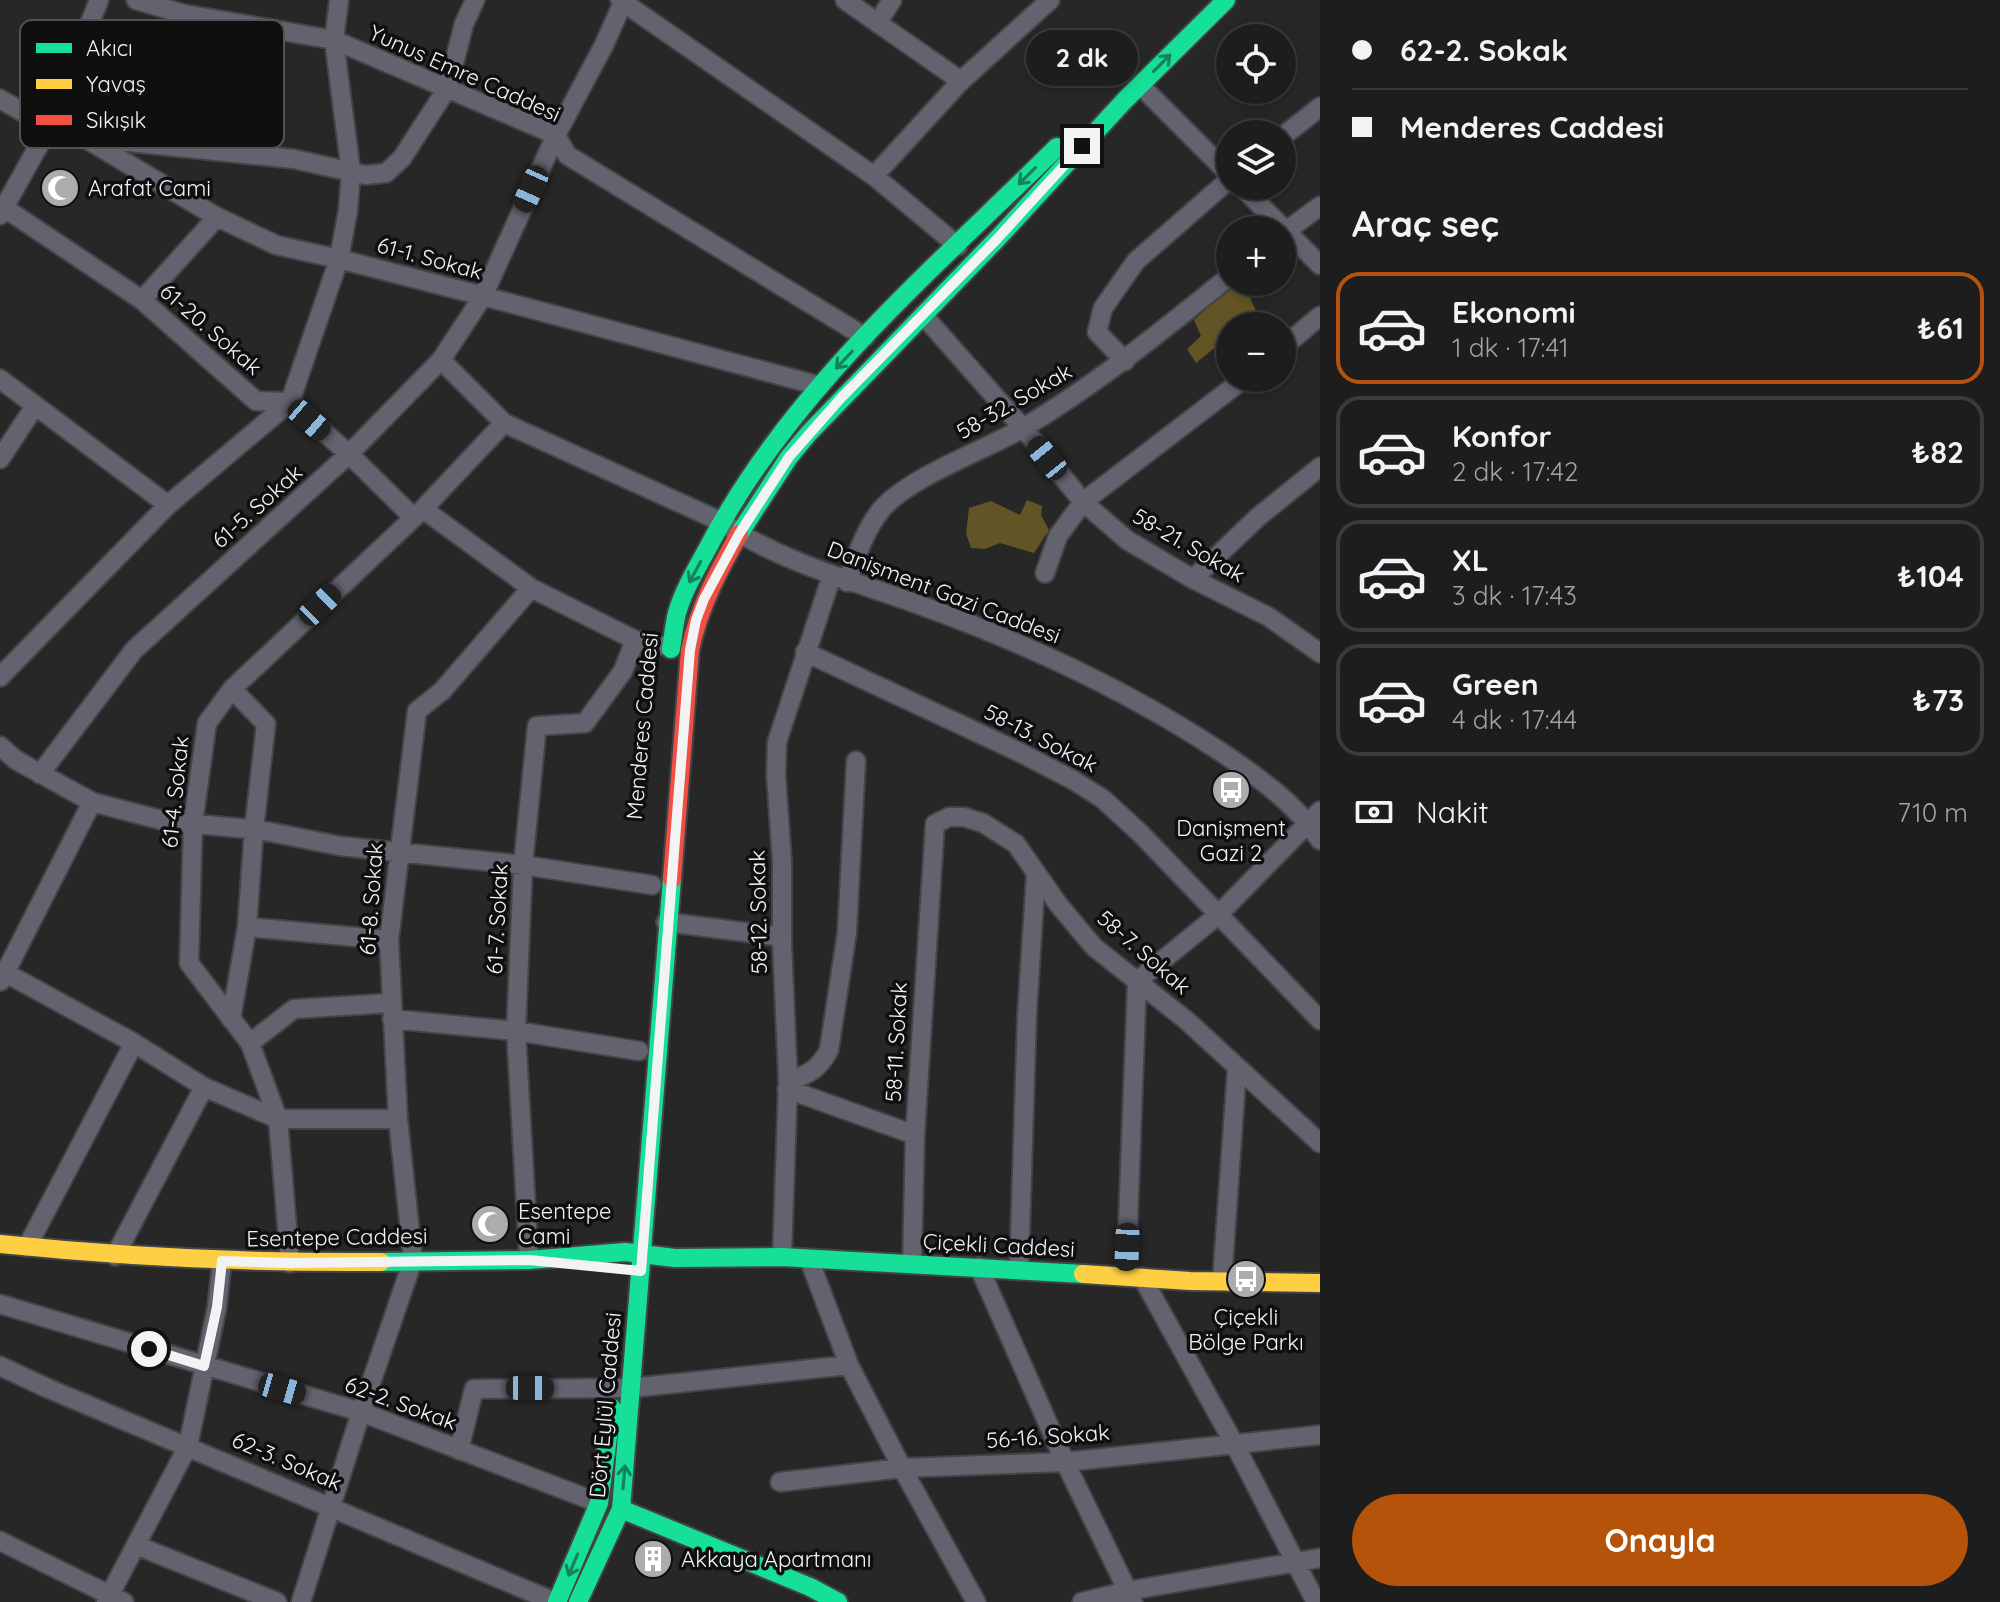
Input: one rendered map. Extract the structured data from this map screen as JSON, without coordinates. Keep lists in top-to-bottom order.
{
  "streets": {
    "main road": [
      "Menderes Caddesi",
      "Esentepe Caddesi",
      "Çiçekli Caddesi",
      "Dört Eylül Caddesi"
    ],
    "street": [
      "Yunus Emre Caddesi",
      "61-1. Sokak",
      "61-20. Sokak",
      "58-32. Sokak",
      "61-5. Sokak",
      "58-21. Sokak",
      "Danişment Gazi Caddesi",
      "58-13. Sokak",
      "61-4. Sokak",
      "61-8. Sokak",
      "58-12. Sokak",
      "61-7. Sokak",
      "58-7. Sokak",
      "58-11. Sokak",
      "62-2. Sokak",
      "56-16. Sokak",
      "62-3. Sokak"
    ]
  },
  "crossings": [
    ["Yunus Emre Caddesi", "61-5. Sokak"],
    ["Yunus Emre Caddesi", "Menderes Caddesi"],
    ["61-1. Sokak", "61-5. Sokak"],
    ["61-1. Sokak", "Menderes Caddesi"],
    ["58-32. Sokak", "58-21. Sokak"],
    ["58-32. Sokak", "Danişment Gazi Caddesi"],
    ["58-32. Sokak", "58-12. Sokak"],
    ["58-21. Sokak", "Menderes Caddesi"],
    ["Danişment Gazi Caddesi", "Menderes Caddesi"],
    ["Danişment Gazi Caddesi", "61-4. Sokak"],
    ["Danişment Gazi Caddesi", "58-12. Sokak"],
    ["Menderes Caddesi", "Esentepe Caddesi"],
    ["Menderes Caddesi", "Dört Eylül Caddesi"],
    ["58-13. Sokak", "58-12. Sokak"],
    ["61-4. Sokak", "Esentepe Caddesi"],
    ["61-8. Sokak", "Esentepe Caddesi"],
    ["58-12. Sokak", "Çiçekli Caddesi"],
    ["61-7. Sokak", "Esentepe Caddesi"],
    ["58-7. Sokak", "58-11. Sokak"],
    ["58-11. Sokak", "Çiçekli Caddesi"],
    ["Esentepe Caddesi", "Çiçekli Caddesi"],
    ["Esentepe Caddesi", "Dört Eylül Caddesi"],
    ["62-2. Sokak", "Dört Eylül Caddesi"],
    ["Dört Eylül Caddesi", "62-3. Sokak"]
  ],
  "places": {
    "mosque": ["Arafat Cami", "Esentepe Cami"],
    "bus stop": ["Danişment Gazi 2", "Çiçekli Bölge Parkı"],
    "building": ["Akkaya Apartmanı"]
  },
  "legend": ["Akıcı", "Yavaş", "Sıkışık"],
  "page": {
    "banner": ["62-2. Sokak", "Menderes Caddesi"],
    "map_buttons": ["+", "−"],
    "bubble": "2 dk",
    "heading": "Araç seç",
    "list": [
      {
        "name": "Ekonomi",
        "note": "1 dk · 17:41",
        "value": "₺61"
      },
      {
        "name": "Konfor",
        "note": "2 dk · 17:42",
        "value": "₺82"
      },
      {
        "name": "XL",
        "note": "3 dk · 17:43",
        "value": "₺104"
      },
      {
        "name": "Green",
        "note": "4 dk · 17:44",
        "value": "₺73"
      }
    ],
    "pay": ["Nakit", "710 m"],
    "buttons": "Onayla"
  }
}
